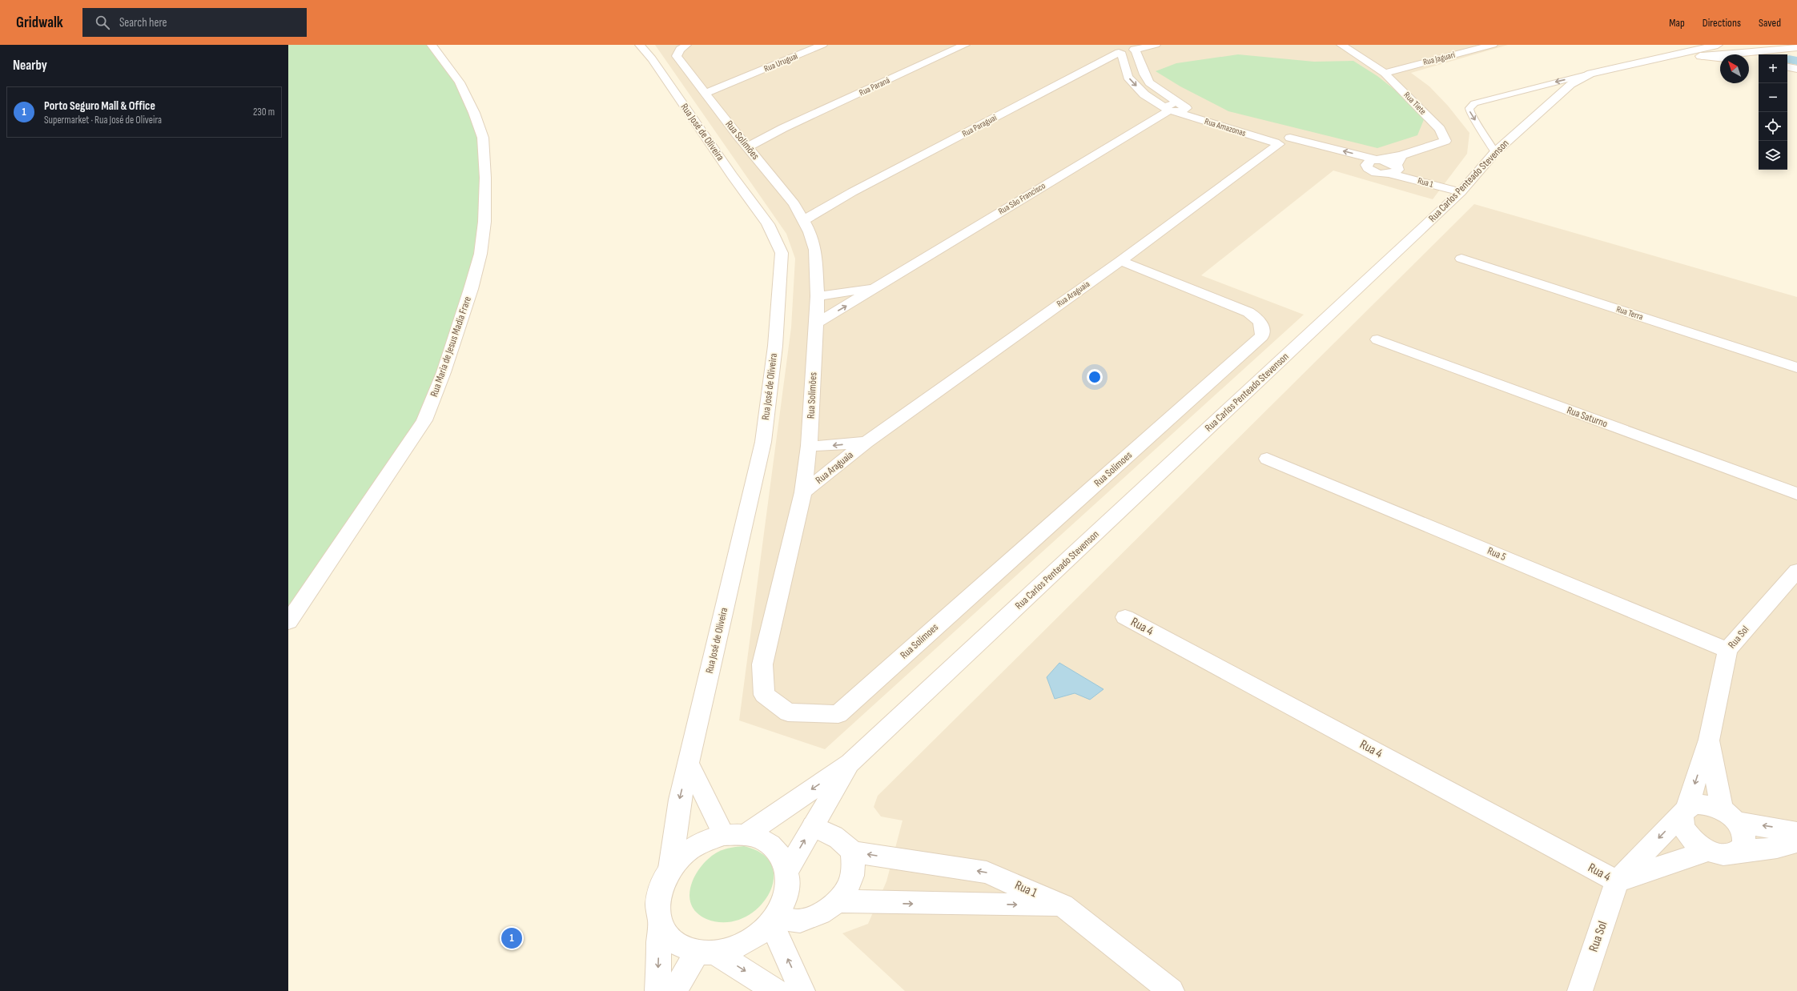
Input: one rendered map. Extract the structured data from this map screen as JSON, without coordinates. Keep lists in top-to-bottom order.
{
  "streets": {
    "street": [
      "Rua Jaguari",
      "Rua Uruguai",
      "Rua Paraná",
      "Rua Tiete",
      "Rua Paraguai",
      "Rua Amazonas",
      "Rua José de Oliveira",
      "Rua Solimões",
      "Rua Carlos Penteado Stevenson",
      "Rua 1",
      "Rua São Francisco",
      "Rua Araguaia",
      "Rua Terra",
      "Rua Maria de Jesus Madia Frare",
      "Rua Saturno",
      "Rua Solimoes",
      "Rua 5",
      "Rua 4",
      "Rua Sol"
    ]
  },
  "crossings": [
    ["Rua Jaguari", "Rua Tiete"],
    ["Rua Uruguai", "Rua Solimões"],
    ["Rua Paraná", "Rua Solimões"],
    ["Rua Tiete", "Rua Amazonas"],
    ["Rua Tiete", "Rua 1"],
    ["Rua Paraguai", "Rua Amazonas"],
    ["Rua Paraguai", "Rua Solimões"],
    ["Rua Amazonas", "Rua 1"],
    ["Rua Amazonas", "Rua São Francisco"],
    ["Rua Amazonas", "Rua Araguaia"],
    ["Rua José de Oliveira", "Rua Carlos Penteado Stevenson"],
    ["Rua Solimões", "Rua São Francisco"],
    ["Rua Solimões", "Rua Araguaia"],
    ["Rua Solimões", "Rua Solimoes"],
    ["Rua Carlos Penteado Stevenson", "Rua 1"],
    ["Rua Araguaia", "Rua Solimoes"],
    ["Rua 5", "Rua Sol"],
    ["Rua 4", "Rua Sol"]
  ],
  "north": "top left",
  "page": {
    "header": "Gridwalk",
    "search": "Search here",
    "nav": ["Map", "Directions", "Saved"],
    "heading": "Nearby",
    "map_buttons": ["+", "−"],
    "list": [
      {
        "mark": "1",
        "name": "Porto Seguro Mall & Office",
        "note": "Supermarket · Rua José de Oliveira",
        "value": "230 m"
      }
    ],
    "pins": "1"
  }
}
